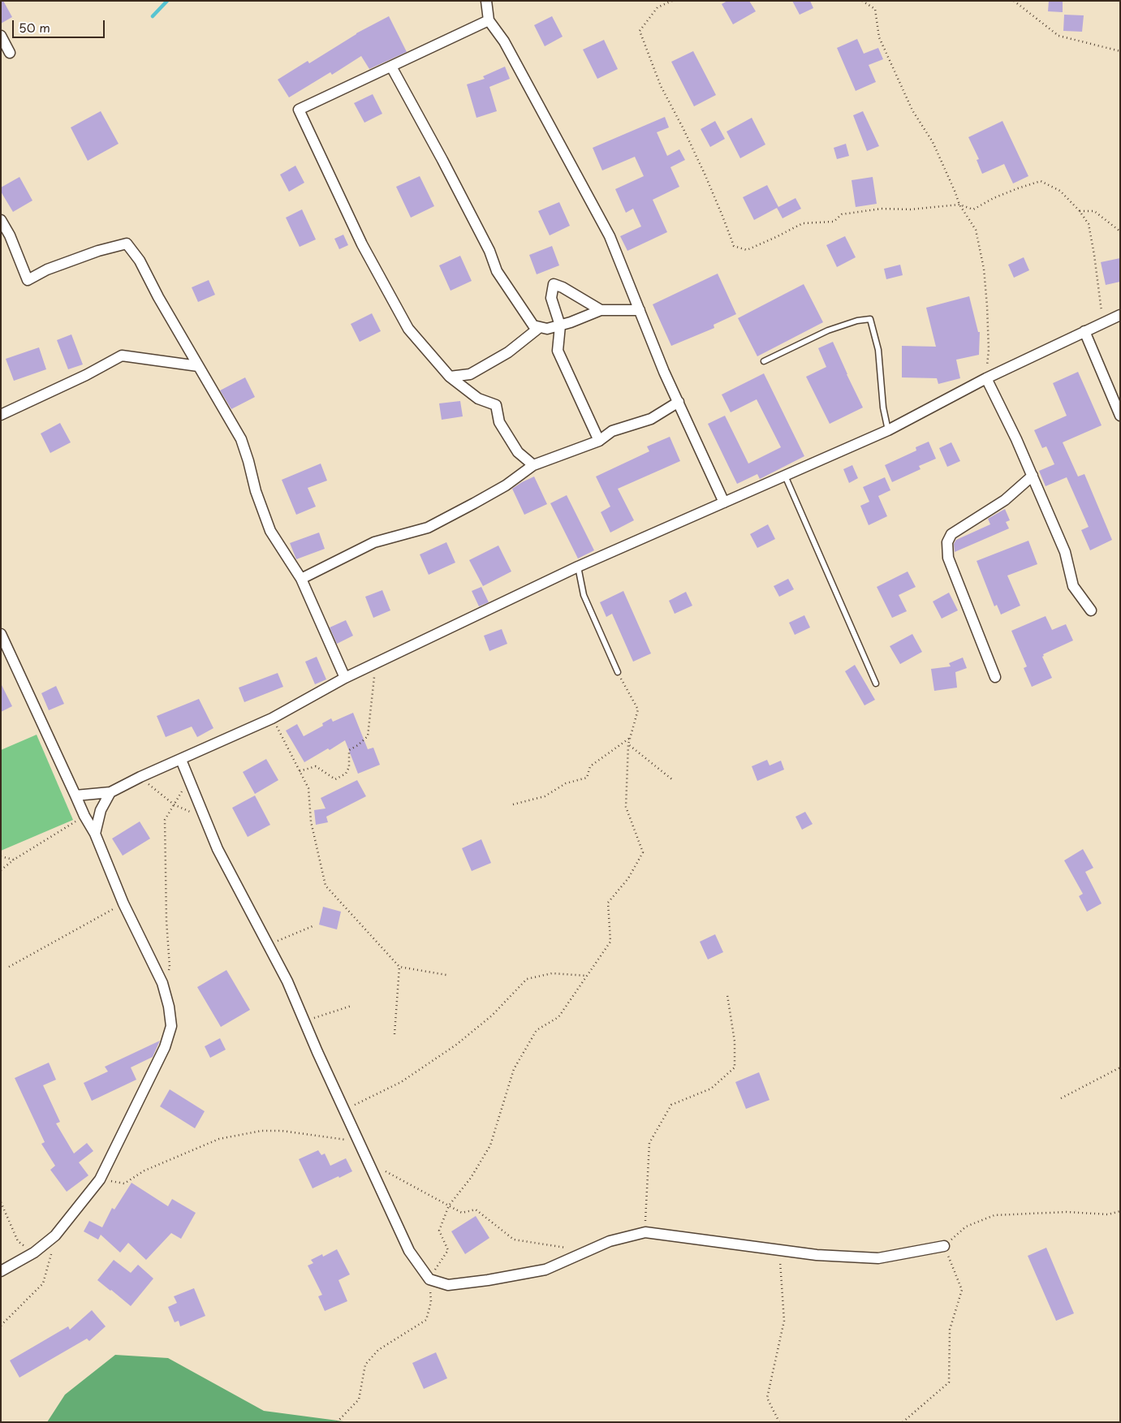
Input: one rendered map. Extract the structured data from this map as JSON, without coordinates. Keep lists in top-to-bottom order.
{
  "scale_bar": "50 m"
}
